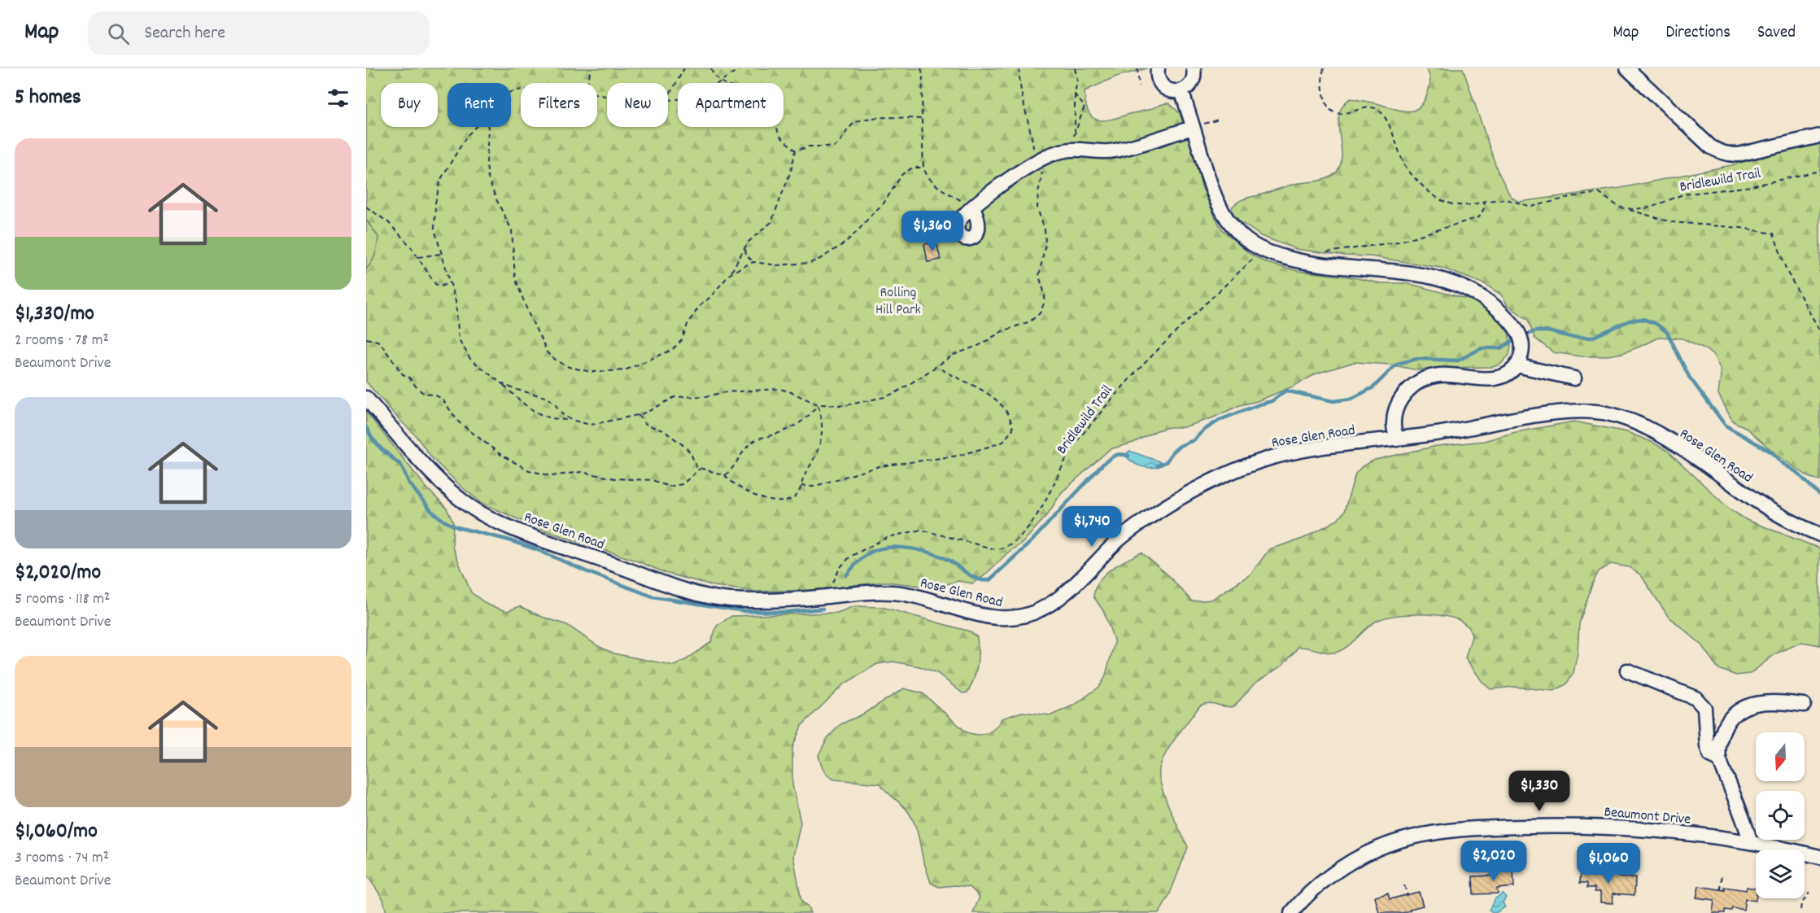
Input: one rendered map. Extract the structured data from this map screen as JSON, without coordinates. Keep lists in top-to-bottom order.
{
  "streets": {
    "street": ["Rose Glen Road", "Beaumont Drive"],
    "path": ["Bridlewild Trail"]
  },
  "crossings": [
    ["Bridlewild Trail", "Rose Glen Road"]
  ],
  "parks": ["Rolling Hill Park"],
  "north": "bottom",
  "page": {
    "header": "Map",
    "search": "Search here",
    "nav": ["Map", "Directions", "Saved"],
    "heading": "5 homes",
    "chip": [
      "Buy",
      "Rent",
      "Filters",
      "New",
      "Apartment"
    ],
    "list": [
      {
        "name": "$1,330/mo",
        "note": "2 rooms · 78 m² · Beaumont Drive"
      },
      {
        "name": "$2,020/mo",
        "note": "5 rooms · 118 m² · Beaumont Drive"
      },
      {
        "name": "$1,060/mo",
        "note": "3 rooms · 74 m² · Beaumont Drive"
      }
    ],
    "price": [
      "$1,360",
      "$1,740",
      "$1,330",
      "$2,020",
      "$1,060"
    ]
  }
}
